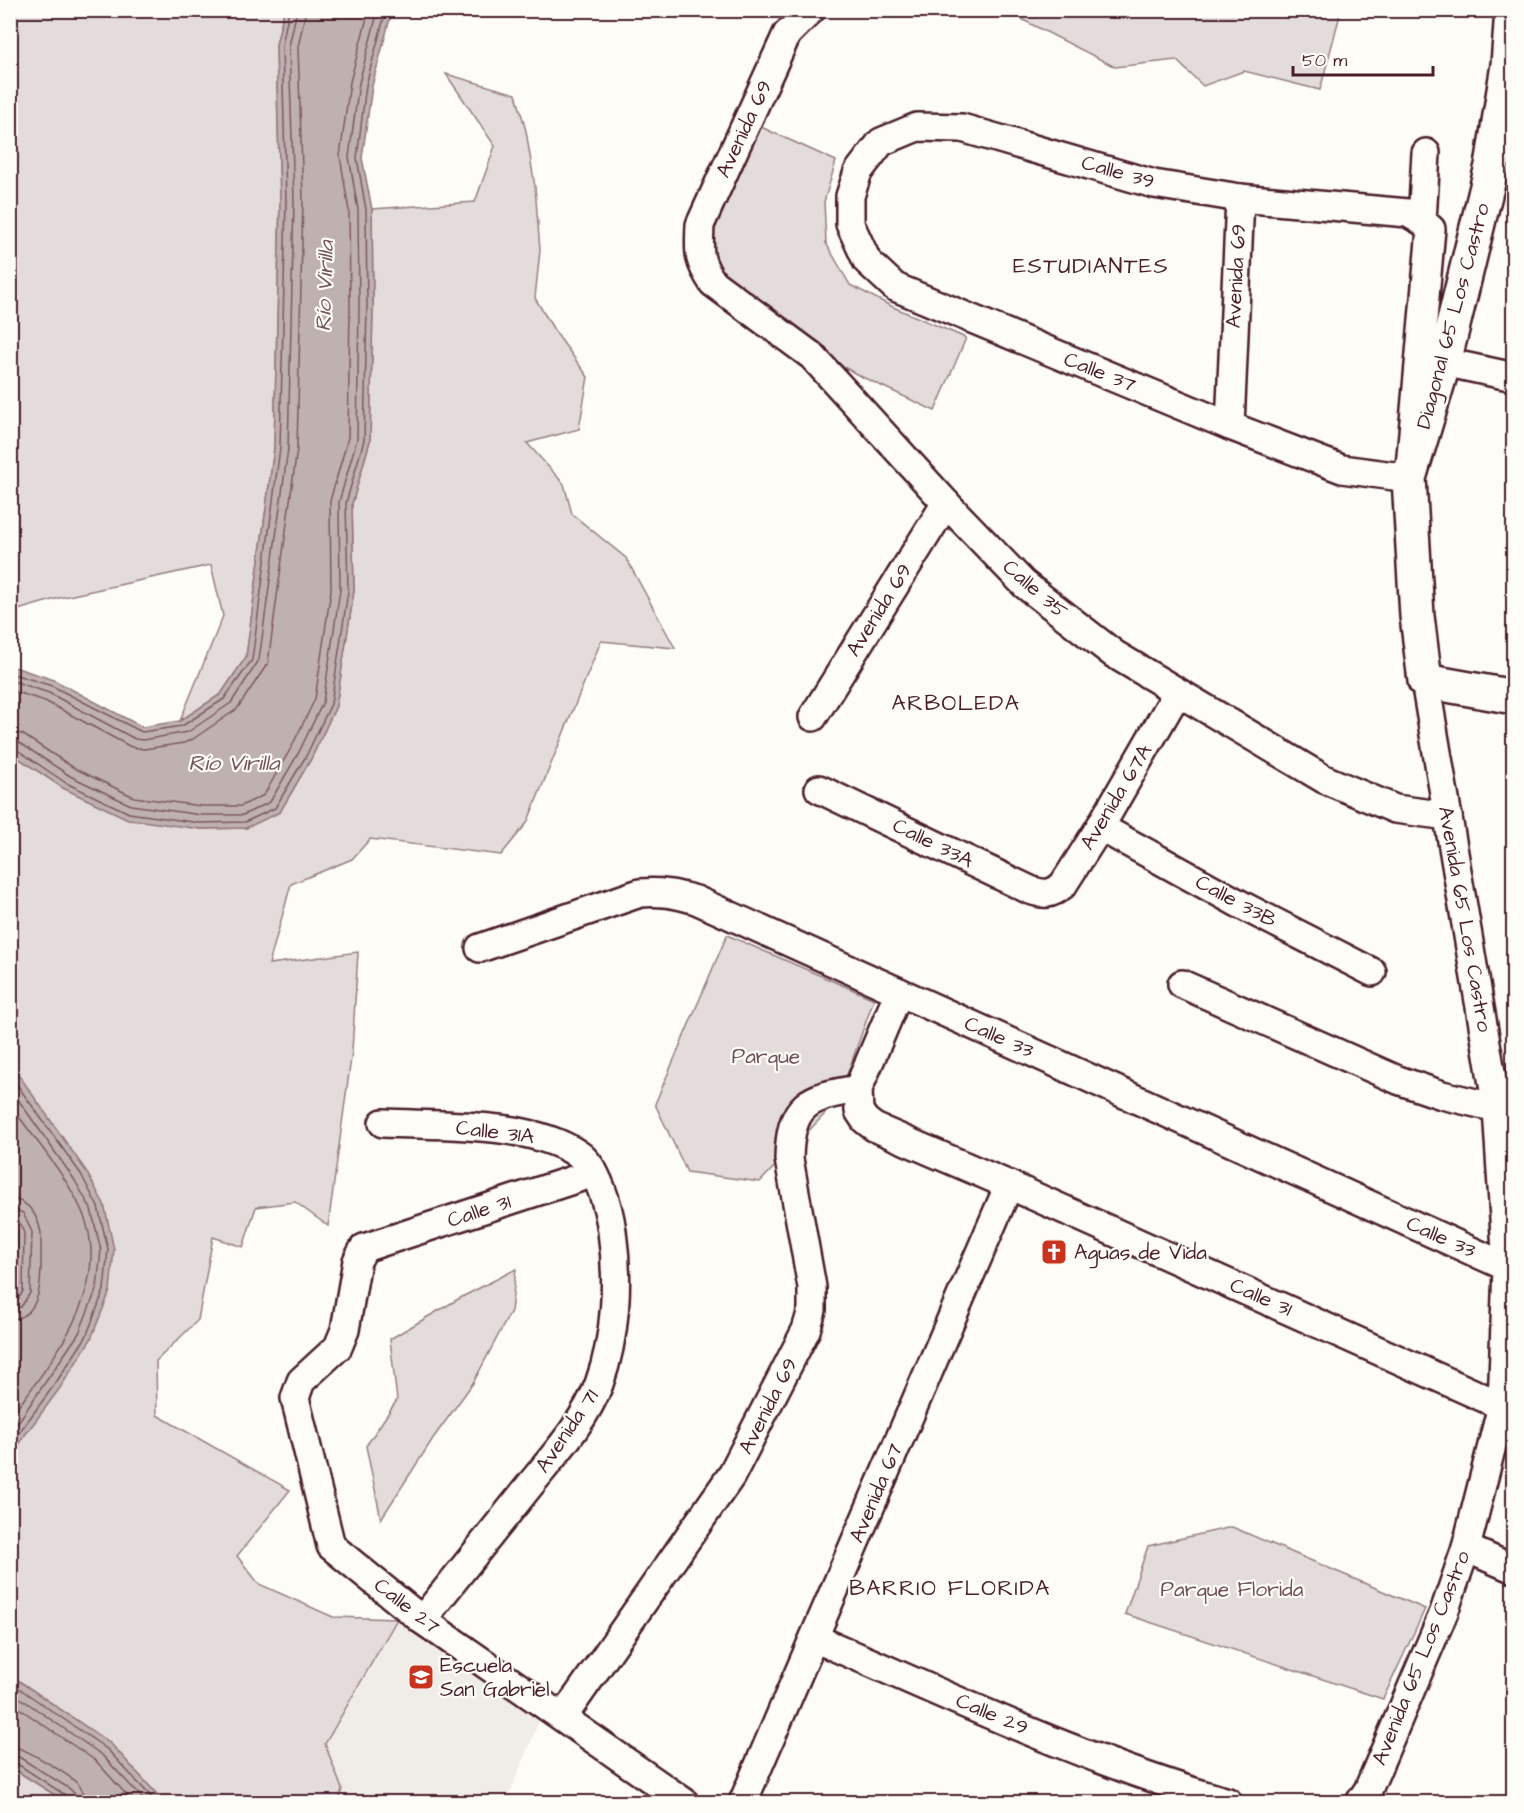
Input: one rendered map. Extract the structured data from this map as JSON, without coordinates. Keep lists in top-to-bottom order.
{
  "streets": {
    "main road": ["Diagonal 65 Los Castro", "Avenida 65 Los Castro"],
    "street": [
      "Avenida 69",
      "Calle 39",
      "Calle 37",
      "Calle 35",
      "Avenida 67A",
      "Calle 33A",
      "Calle 33B",
      "Calle 33",
      "Calle 31A",
      "Calle 31",
      "Avenida 71",
      "Avenida 67",
      "Calle 27",
      "Calle 29"
    ]
  },
  "crossings": [
    ["Avenida 69", "Calle 39"],
    ["Avenida 69", "Calle 37"],
    ["Avenida 69", "Calle 35"],
    ["Avenida 69", "Calle 31"],
    ["Avenida 69", "Calle 27"],
    ["Calle 39", "Calle 37"],
    ["Diagonal 65 Los Castro", "Calle 37"],
    ["Diagonal 65 Los Castro", "Avenida 65 Los Castro"],
    ["Calle 37", "Avenida 65 Los Castro"],
    ["Calle 35", "Avenida 67A"],
    ["Calle 35", "Avenida 65 Los Castro"],
    ["Avenida 67A", "Calle 33A"],
    ["Avenida 67A", "Calle 33B"],
    ["Avenida 65 Los Castro", "Calle 33"],
    ["Avenida 65 Los Castro", "Calle 31"],
    ["Calle 31A", "Calle 31"],
    ["Calle 31A", "Avenida 71"],
    ["Calle 31", "Avenida 71"],
    ["Calle 31", "Avenida 67"],
    ["Calle 31", "Calle 27"],
    ["Avenida 71", "Calle 27"],
    ["Avenida 67", "Calle 29"]
  ],
  "districts": ["ESTUDIANTES", "ARBOLEDA", "BARRIO FLORIDA"],
  "water": ["Río Virilla"],
  "parks": ["Parque", "Parque Florida"],
  "places": {
    "church": ["Aguas de Vida"],
    "school or university": ["Escuela San Gabriel"]
  },
  "scale_bar": "50 m"
}
